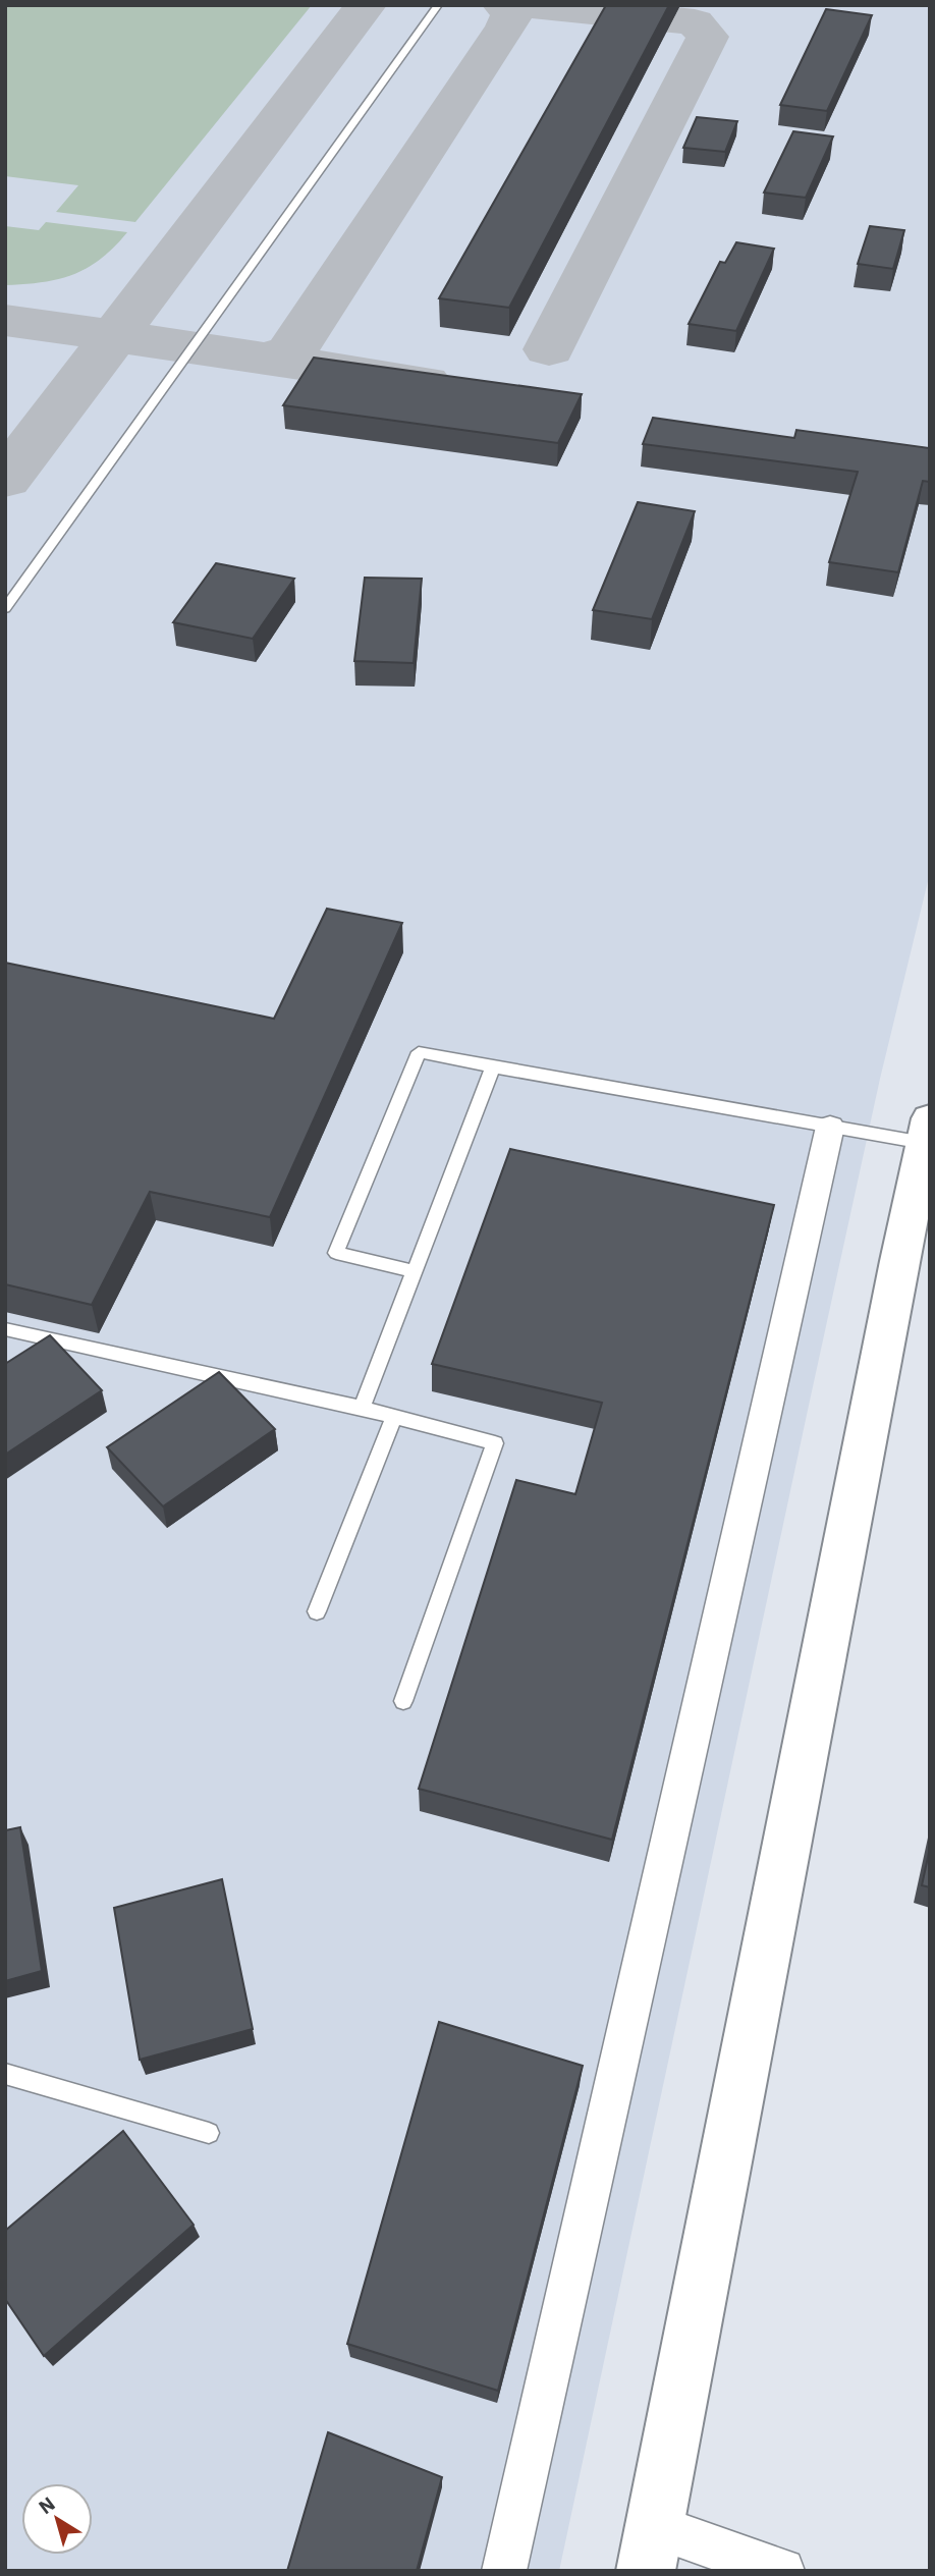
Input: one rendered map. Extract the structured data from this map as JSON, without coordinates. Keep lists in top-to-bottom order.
{
  "north": "top left"
}
